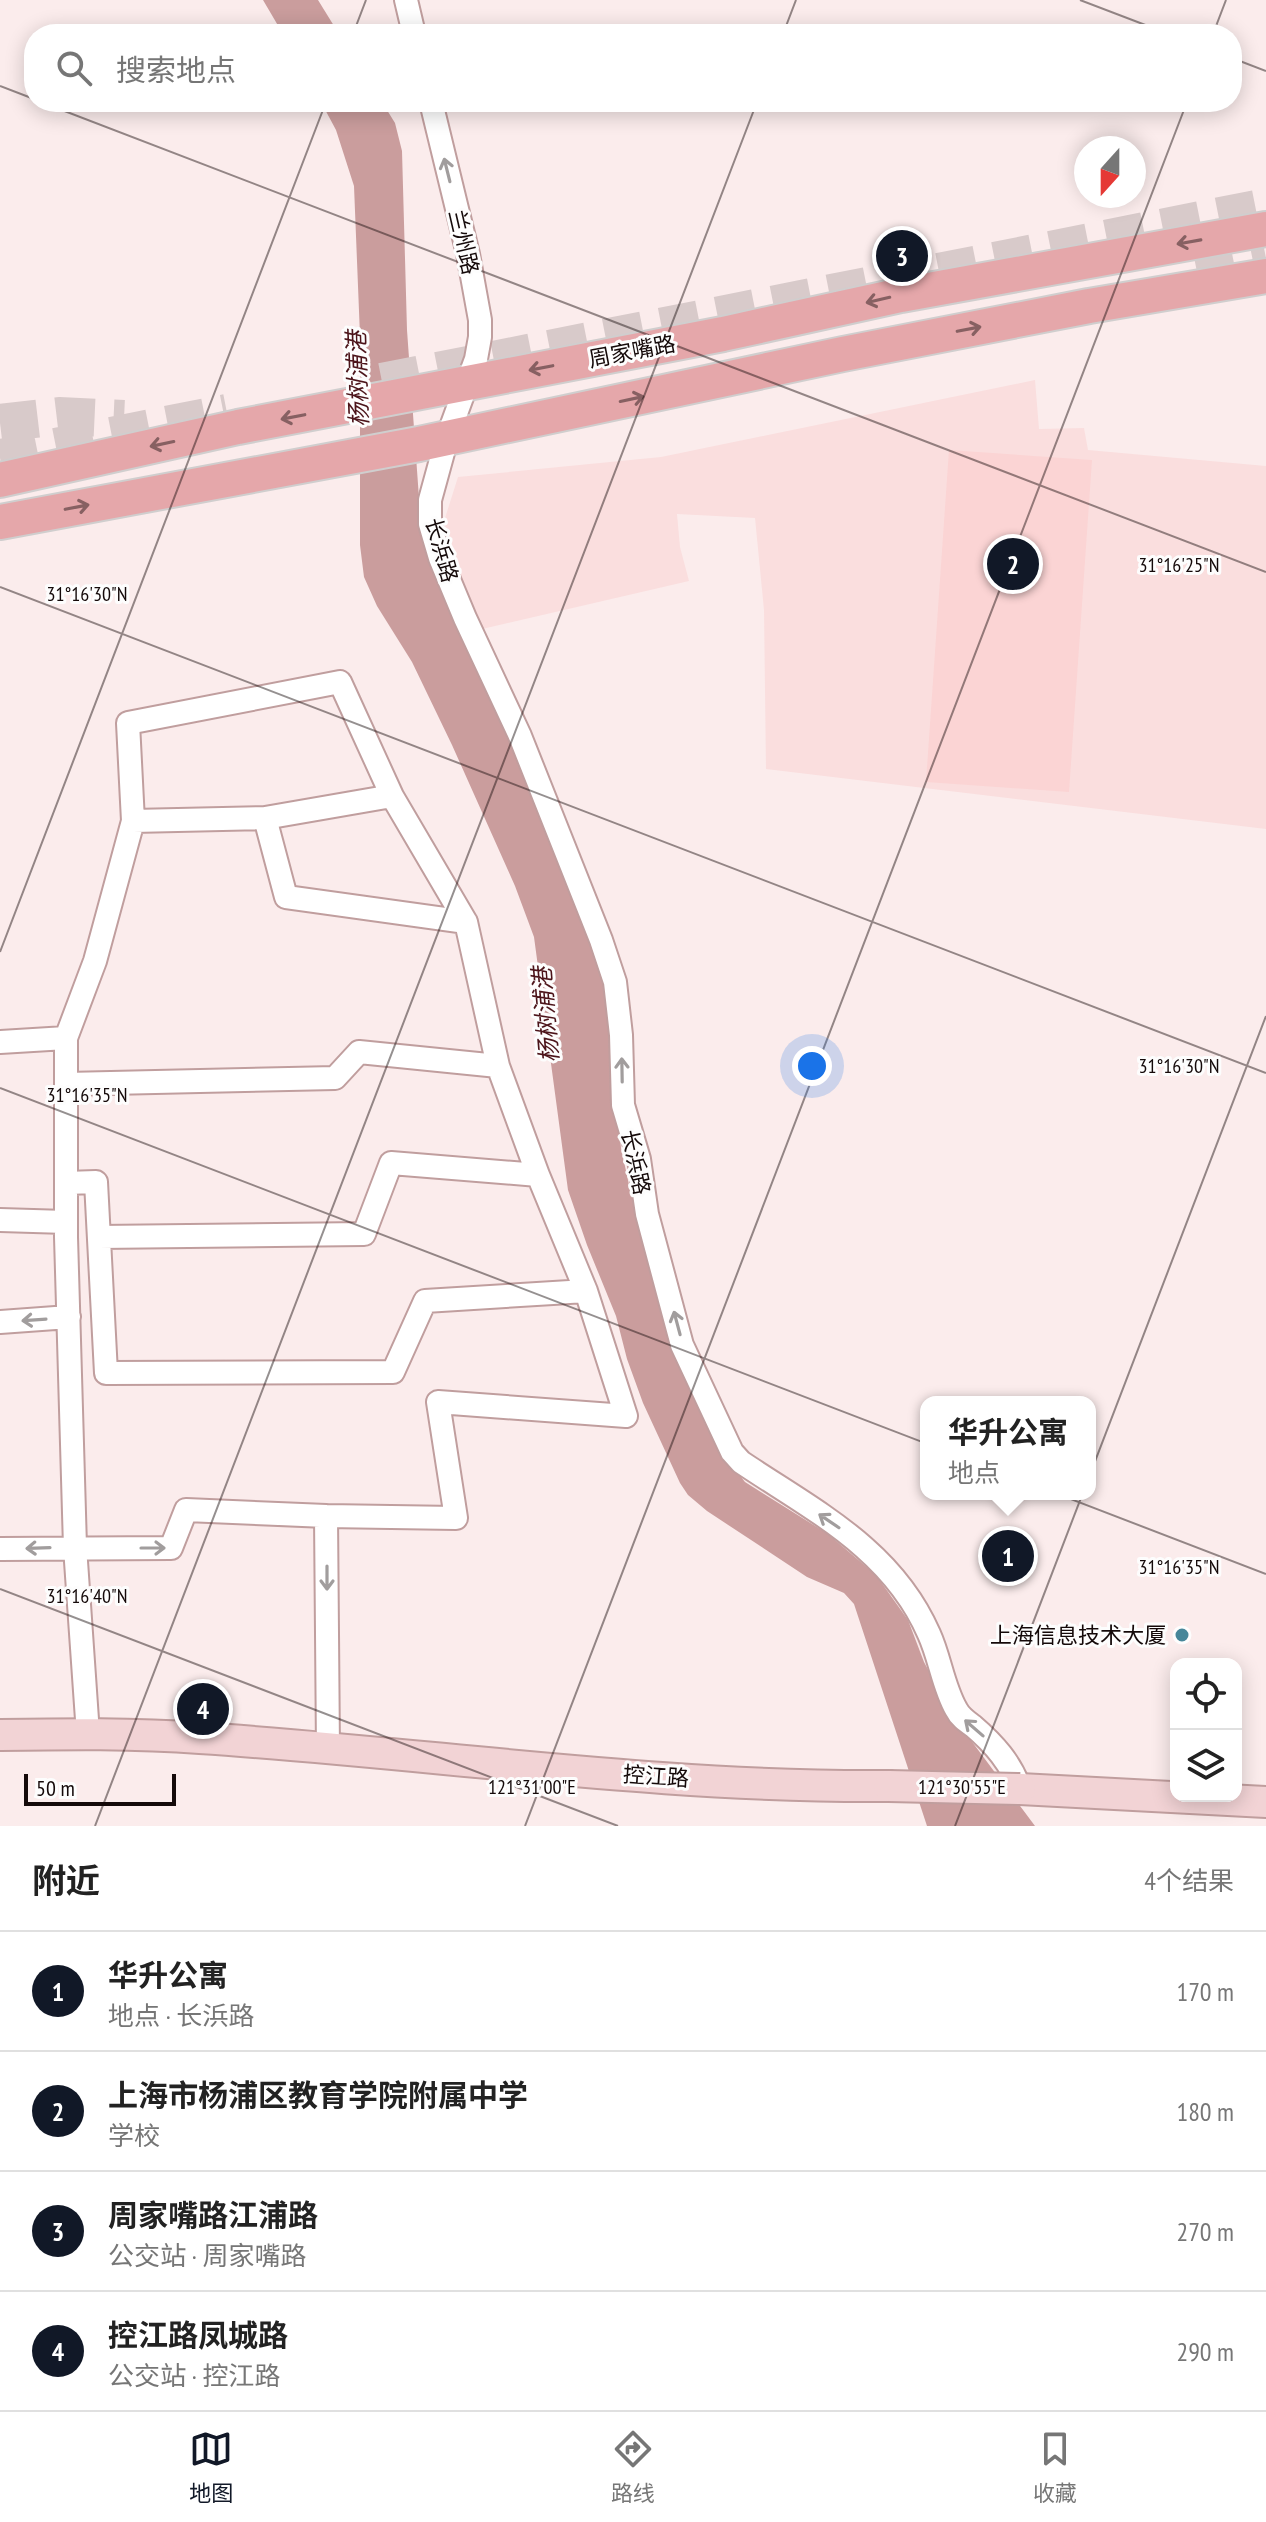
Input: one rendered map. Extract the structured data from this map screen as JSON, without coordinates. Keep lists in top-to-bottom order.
{
  "streets": {
    "main road": ["周家嘴路", "控江路"],
    "street": ["兰州路", "长浜路"]
  },
  "crossings": [
    ["兰州路", "周家嘴路"],
    ["兰州路", "长浜路"],
    ["长浜路", "控江路"]
  ],
  "one_way": ["兰州路"],
  "water": ["杨树浦港"],
  "places": ["上海信息技术大厦"],
  "scale_bar": "50 m",
  "north": "bottom",
  "page": {
    "search": "搜索地点",
    "pins": [
      "3",
      "2",
      "1",
      "4"
    ],
    "popup": ["华升公寓", "地点"],
    "scale": "50 m",
    "heading": ["附近", "4个结果"],
    "list": [
      {
        "mark": "1",
        "name": "华升公寓",
        "note": "地点 · 长浜路",
        "value": "170 m"
      },
      {
        "mark": "2",
        "name": "上海市杨浦区教育学院附属中学",
        "note": "学校",
        "value": "180 m"
      },
      {
        "mark": "3",
        "name": "周家嘴路江浦路",
        "note": "公交站 · 周家嘴路",
        "value": "270 m"
      },
      {
        "mark": "4",
        "name": "控江路凤城路",
        "note": "公交站 · 控江路",
        "value": "290 m"
      }
    ],
    "nav": ["地图", "路线", "收藏"]
  },
  "coordinates": [
    "31°16'25\"N",
    "31°16'30\"N",
    "31°16'35\"N",
    "31°16'40\"N",
    "121°31'00\"E",
    "121°30'55\"E"
  ]
}
